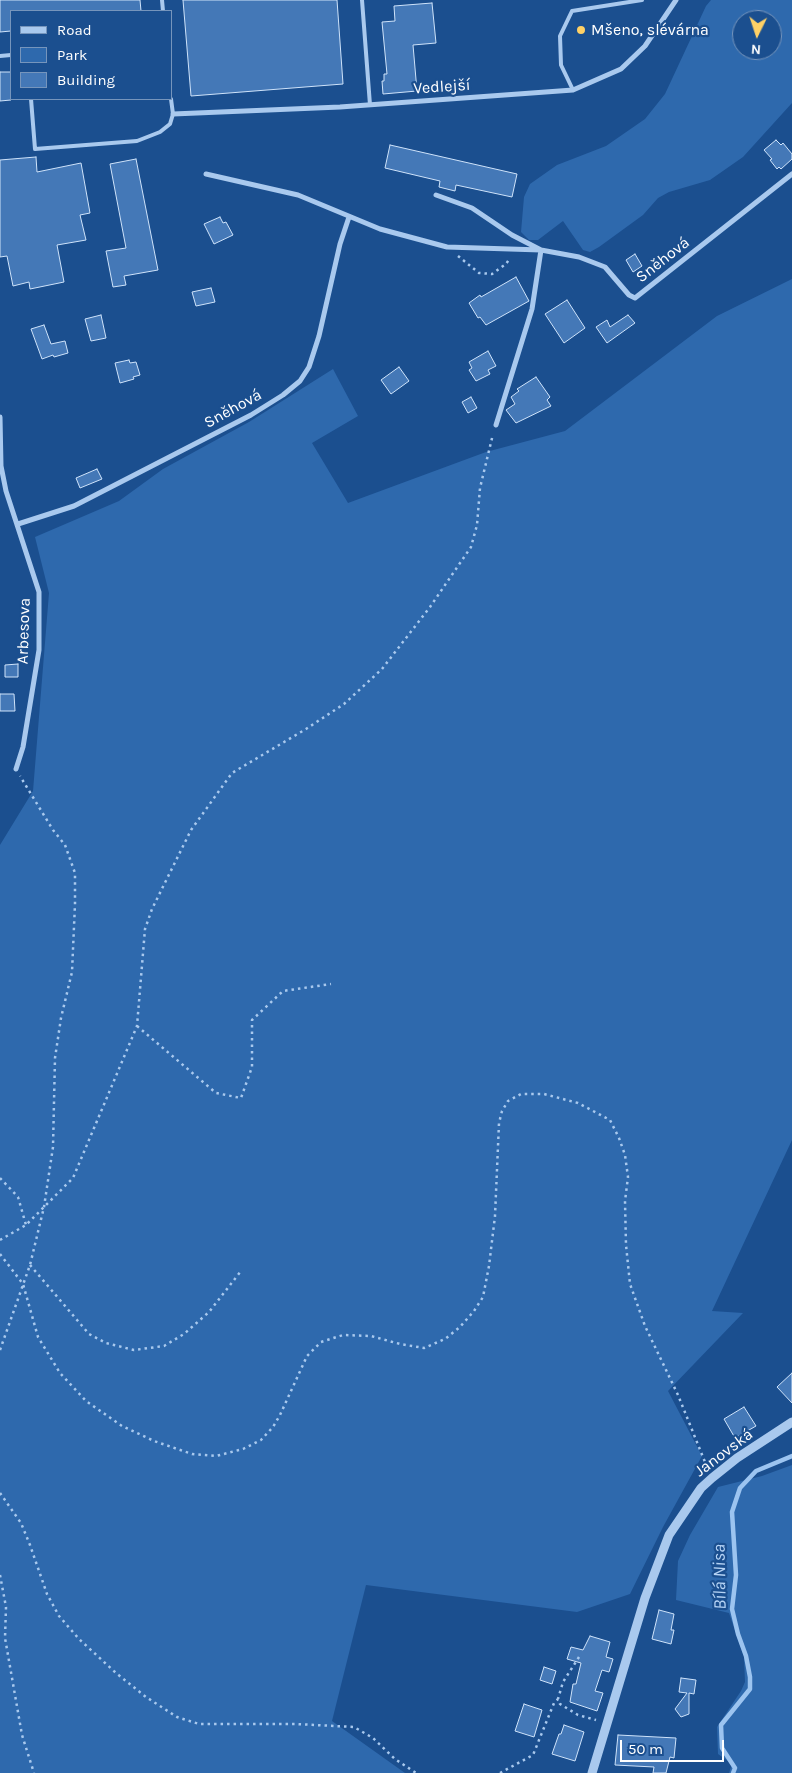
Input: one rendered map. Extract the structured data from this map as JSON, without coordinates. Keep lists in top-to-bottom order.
{
  "streets": {
    "street": [
      "Vedlejší",
      "Sněhová",
      "Arbesova",
      "Janovská"
    ]
  },
  "crossings": [
    ["Sněhová", "Arbesova"]
  ],
  "water": ["Bílá Nisa"],
  "places": ["Mšeno, slévárna"],
  "legend": ["Road", "Park", "Building"],
  "scale_bar": "50 m",
  "north": "bottom"
}
